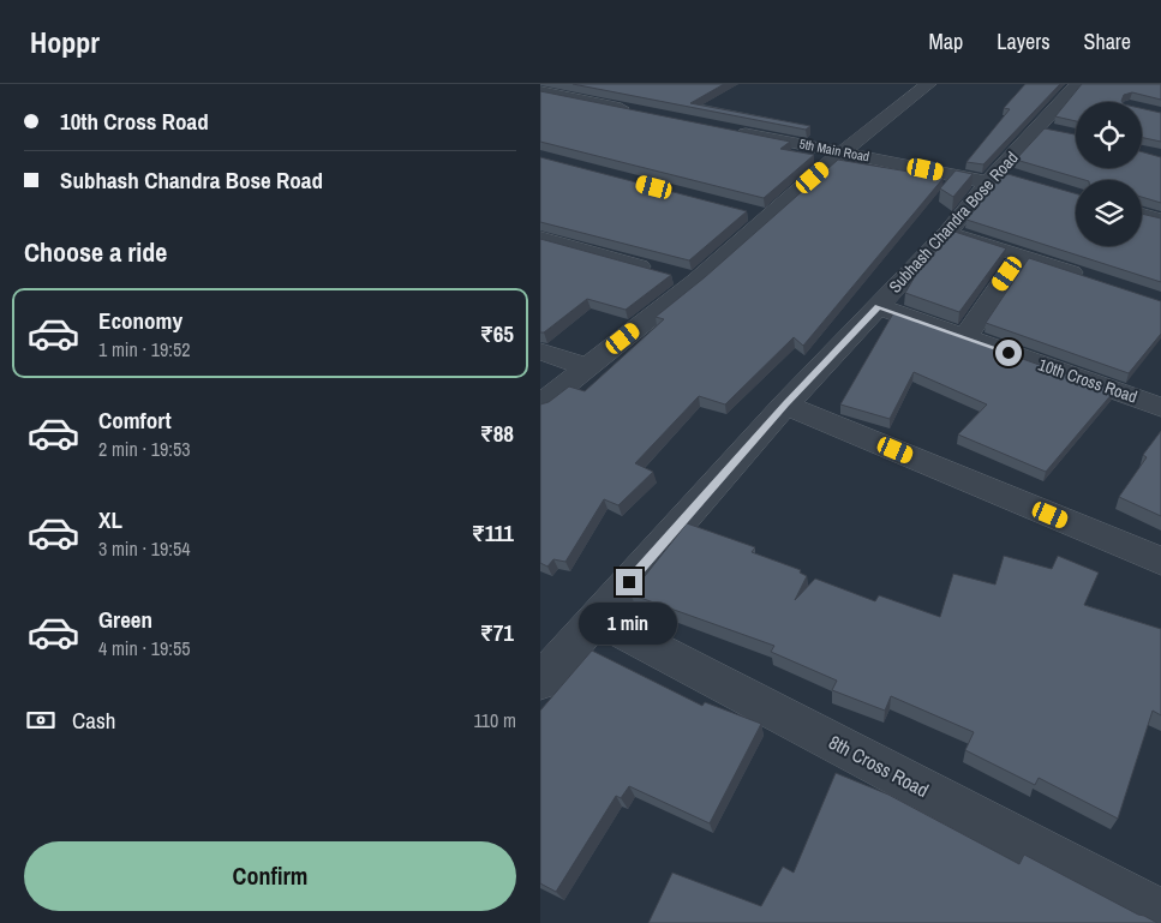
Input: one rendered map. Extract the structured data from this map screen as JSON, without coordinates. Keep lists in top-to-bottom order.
{
  "streets": {
    "street": [
      "5th Main Road",
      "Subhash Chandra Bose Road",
      "10th Cross Road",
      "8th Cross Road"
    ]
  },
  "crossings": [
    ["5th Main Road", "Subhash Chandra Bose Road"],
    ["Subhash Chandra Bose Road", "10th Cross Road"],
    ["Subhash Chandra Bose Road", "8th Cross Road"]
  ],
  "page": {
    "header": "Hoppr",
    "nav": ["Map", "Layers", "Share"],
    "banner": ["10th Cross Road", "Subhash Chandra Bose Road"],
    "heading": "Choose a ride",
    "list": [
      {
        "name": "Economy",
        "note": "1 min · 19:52",
        "value": "₹65"
      },
      {
        "name": "Comfort",
        "note": "2 min · 19:53",
        "value": "₹88"
      },
      {
        "name": "XL",
        "note": "3 min · 19:54",
        "value": "₹111"
      },
      {
        "name": "Green",
        "note": "4 min · 19:55",
        "value": "₹71"
      }
    ],
    "bubble": "1 min",
    "pay": ["Cash", "110 m"],
    "buttons": "Confirm"
  }
}
